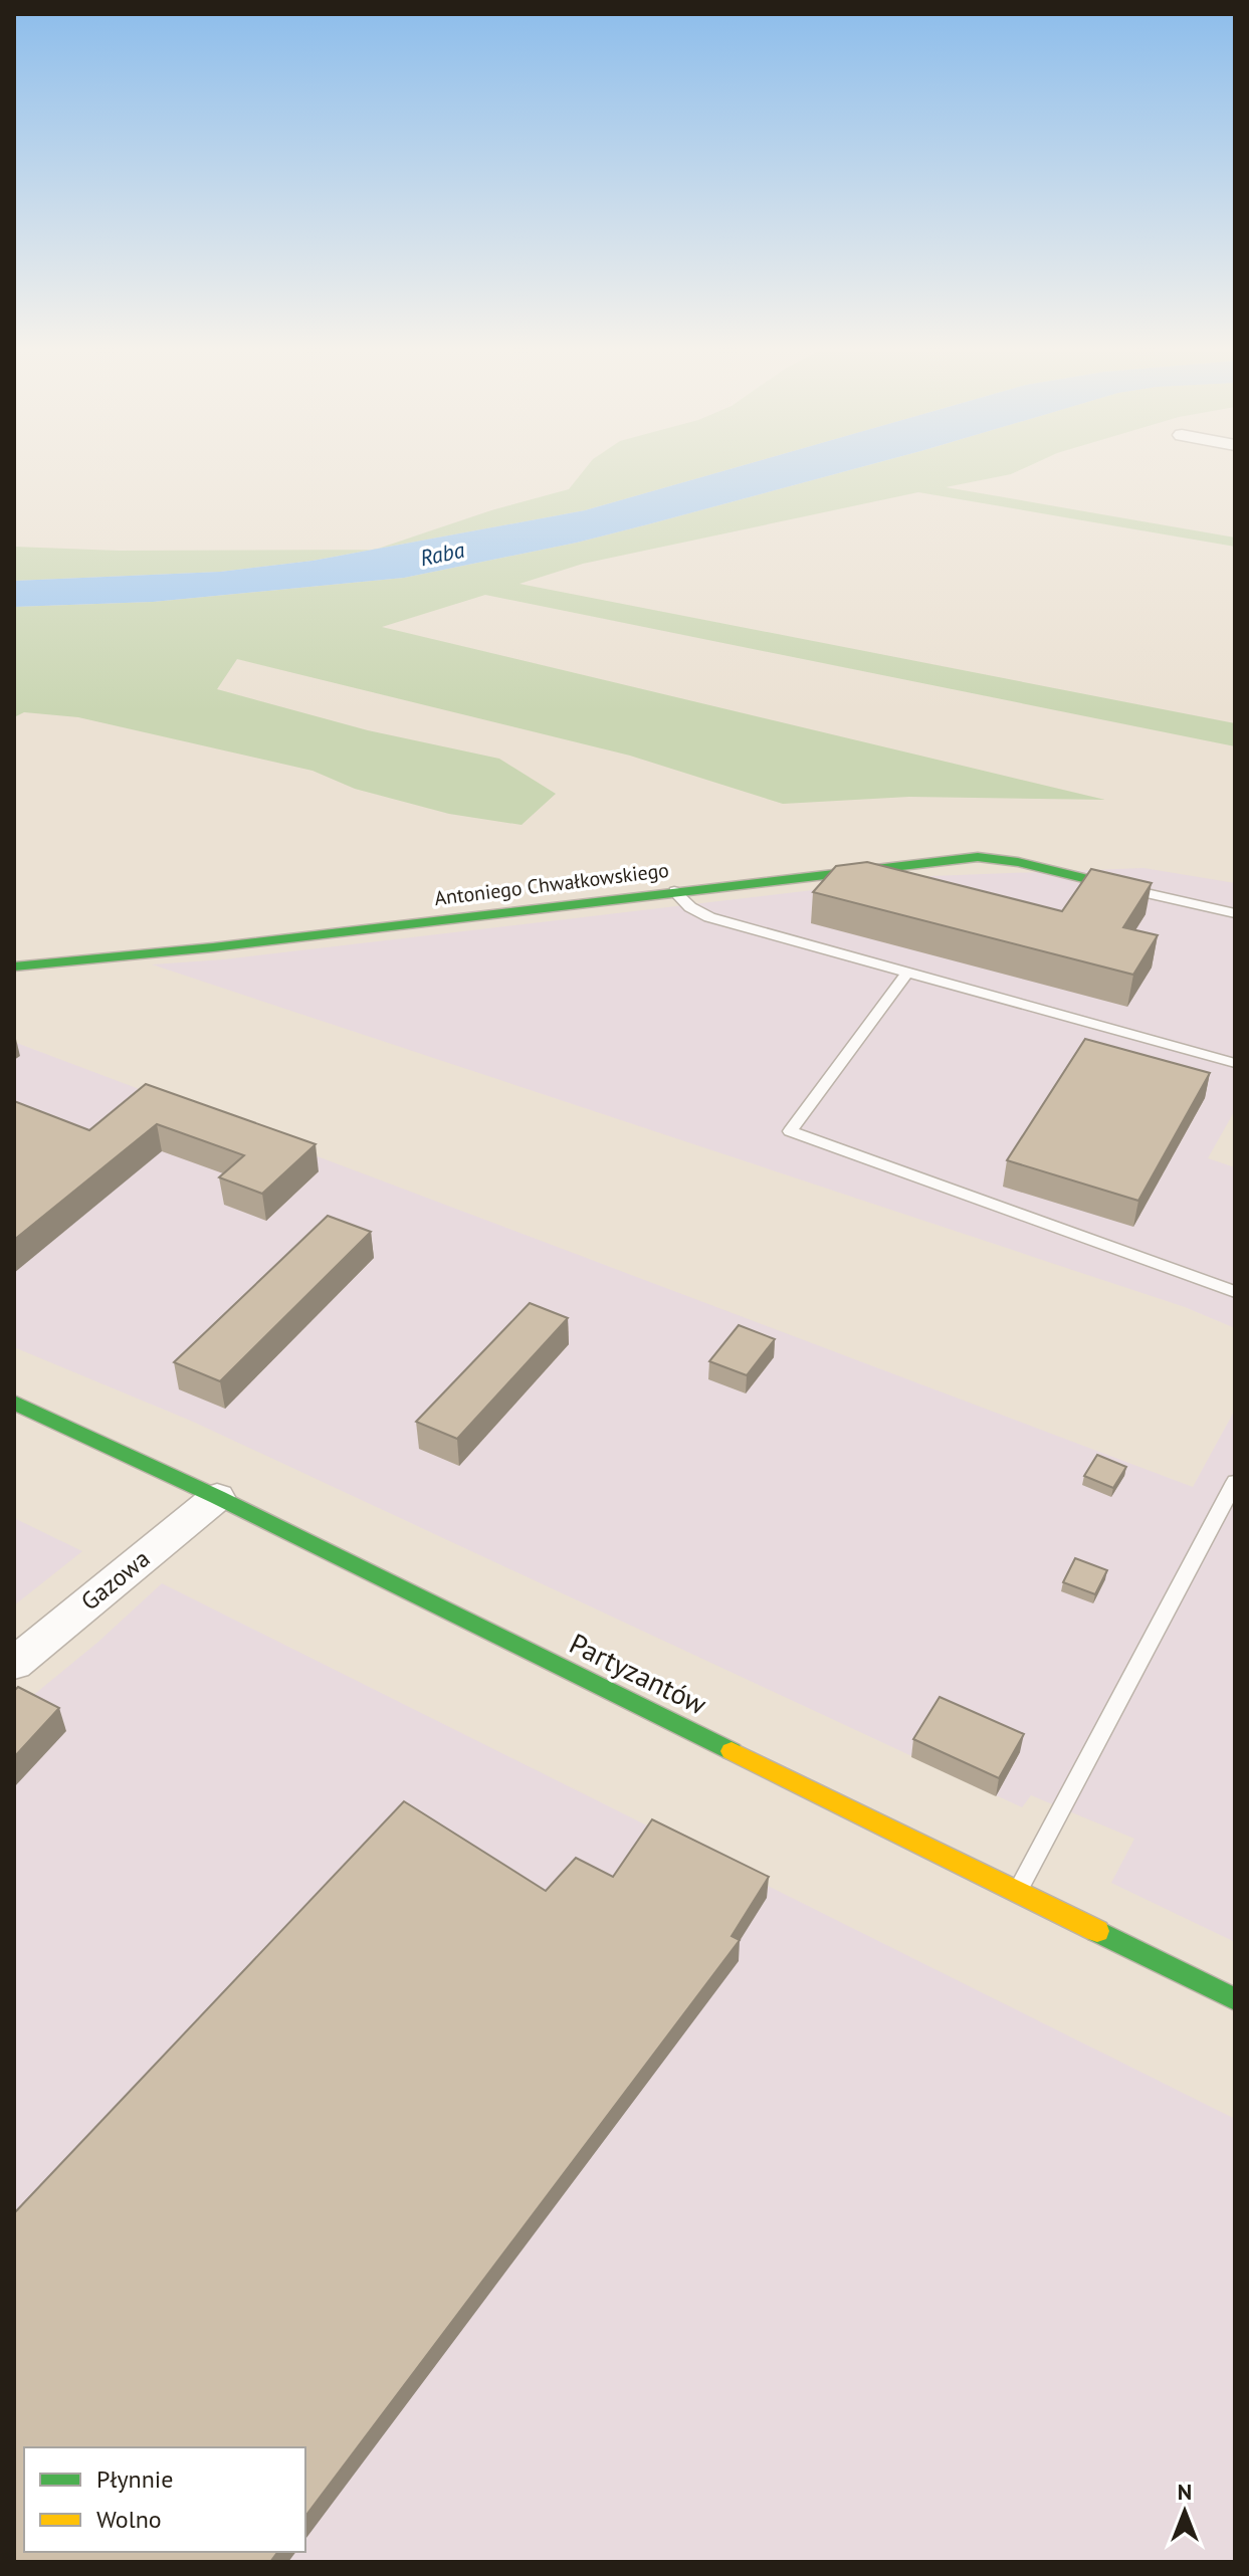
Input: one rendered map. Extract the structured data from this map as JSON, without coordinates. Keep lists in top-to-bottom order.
{
  "streets": {
    "street": ["Antoniego Chwałkowskiego", "Gazowa", "Partyzantów"]
  },
  "crossings": [
    ["Gazowa", "Partyzantów"]
  ],
  "water": ["Raba"],
  "legend": ["Płynnie", "Wolno"],
  "north": "top"
}
